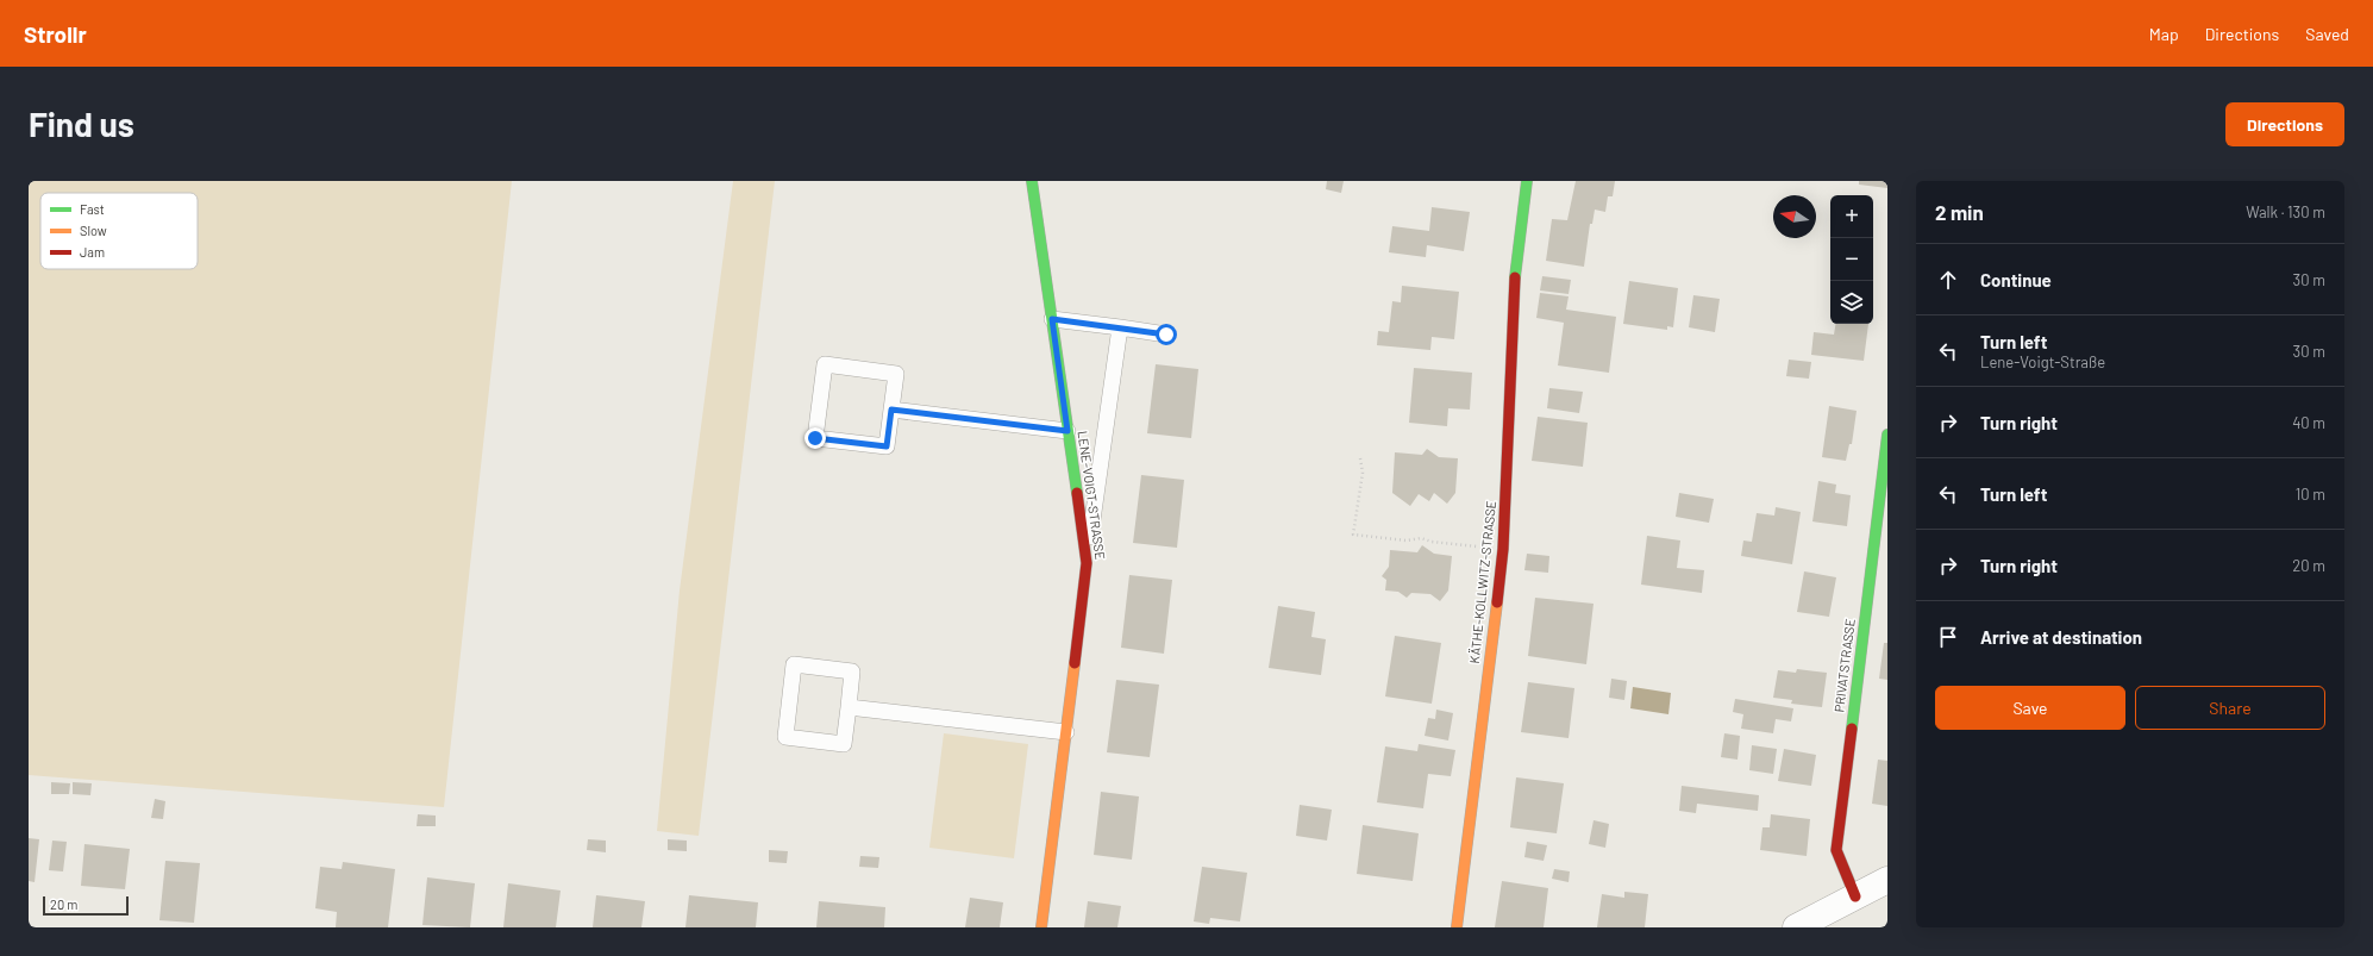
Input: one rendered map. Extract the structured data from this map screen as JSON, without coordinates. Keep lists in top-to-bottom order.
{
  "streets": {
    "street": ["LENE-VOIGT-STRASSE", "KÄTHE-KOLLWITZ-STRASSE", "PRIVATSTRASSE"]
  },
  "legend": ["Fast", "Slow", "Jam"],
  "scale_bar": "20 m",
  "north": "left",
  "page": {
    "header": "Strollr",
    "nav": ["Map", "Directions", "Saved"],
    "buttons": [
      "Directions",
      ["Save", "Share"]
    ],
    "title": "Find us",
    "heading": ["2 min", "Walk · 130 m"],
    "map_buttons": ["+", "−"],
    "list": [
      ["Continue", "30 m"],
      ["Turn left", "Lene-Voigt-Straße", "30 m"],
      ["Turn right", "40 m"],
      ["Turn left", "10 m"],
      ["Turn right", "20 m"],
      "Arrive at destination"
    ],
    "scale": "20 m"
  }
}
